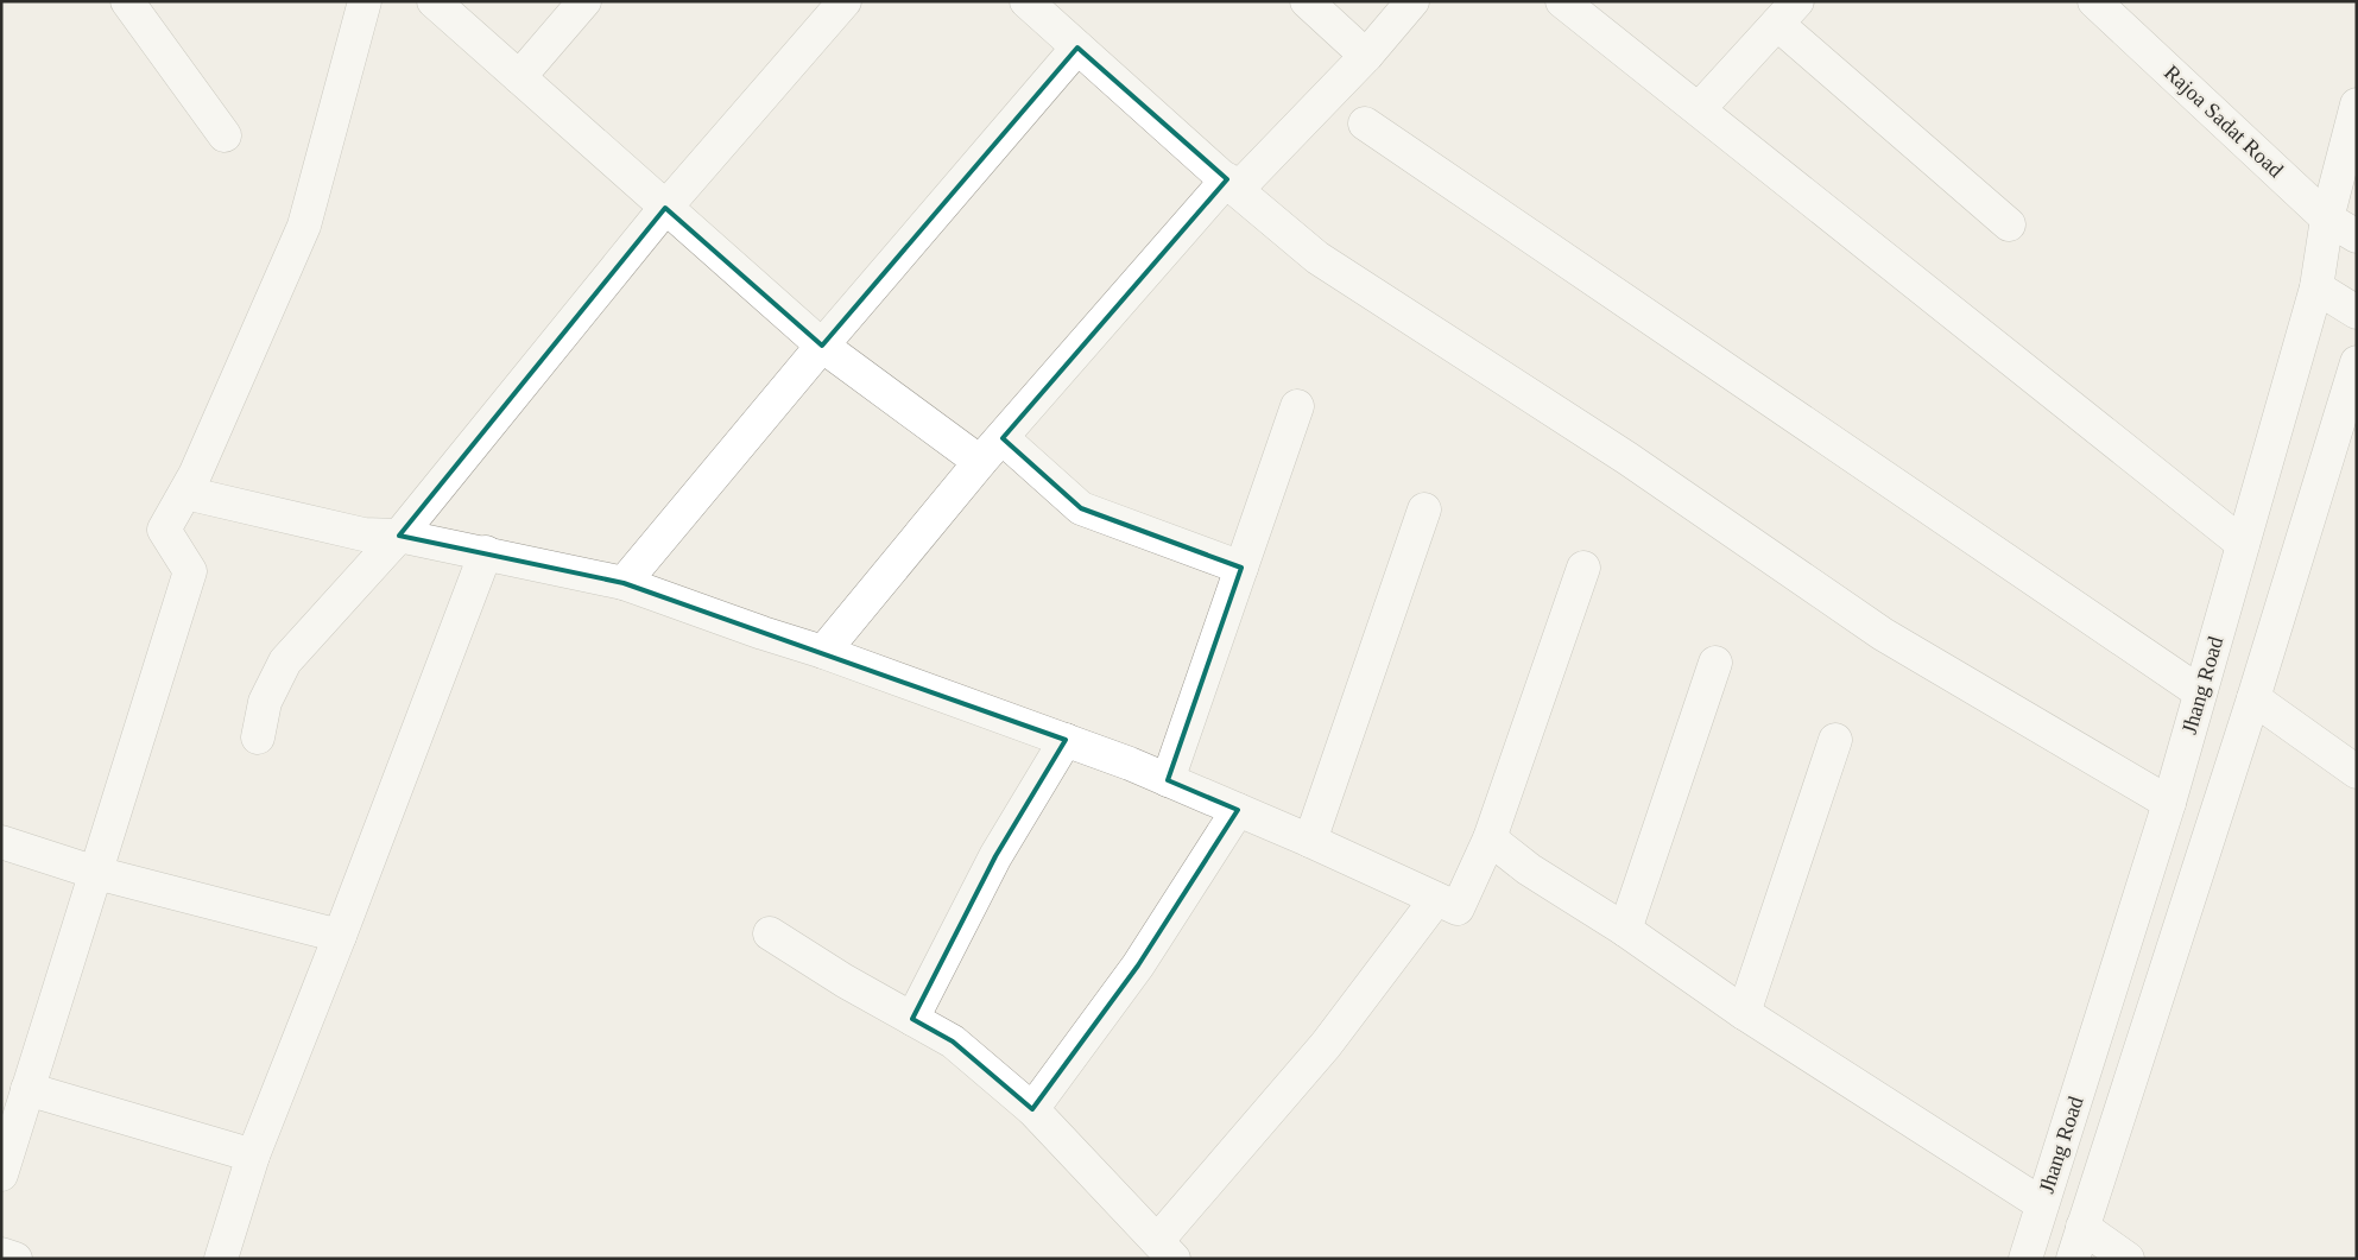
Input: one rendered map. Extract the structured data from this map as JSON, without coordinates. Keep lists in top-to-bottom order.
{
  "streets": {
    "main road": ["Rajoa Sadat Road", "Jhang Road"]
  },
  "crossings": [
    ["Rajoa Sadat Road", "Jhang Road"]
  ]
}
